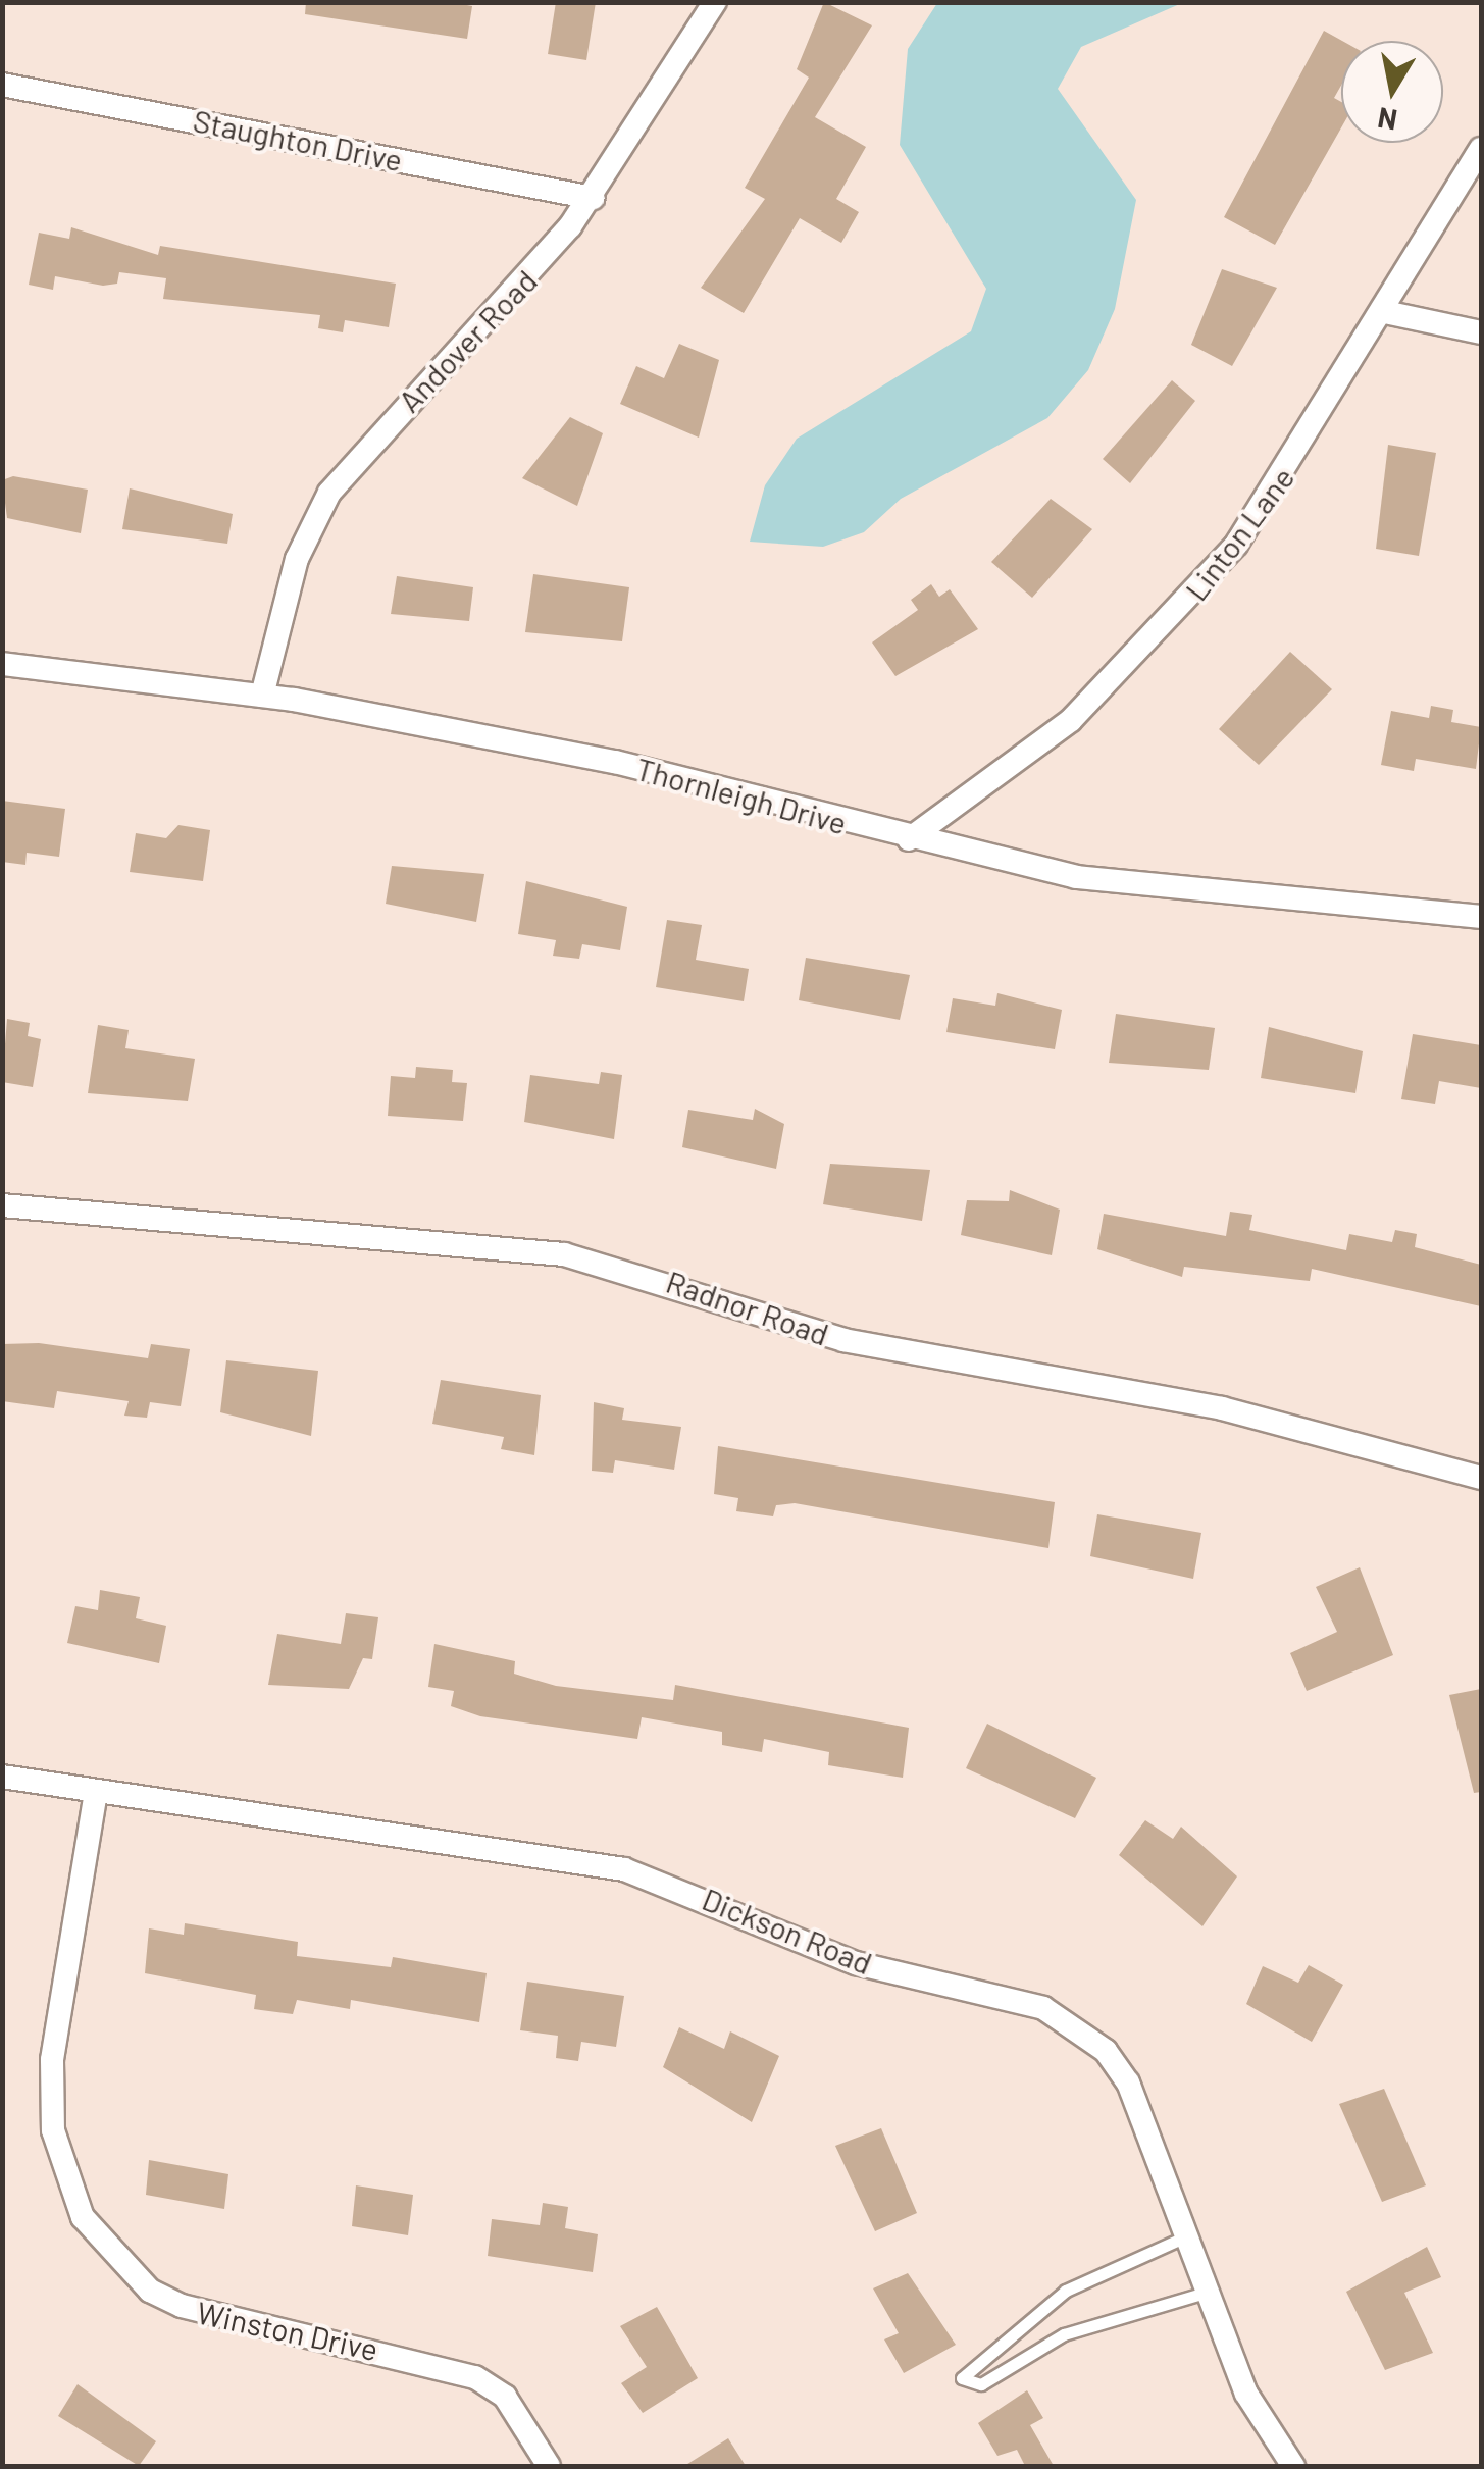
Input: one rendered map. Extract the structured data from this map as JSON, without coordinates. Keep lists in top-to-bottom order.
{
  "streets": {
    "street": [
      "Staughton Drive",
      "Andover Road",
      "Linton Lane",
      "Thornleigh Drive",
      "Radnor Road",
      "Dickson Road",
      "Winston Drive"
    ]
  },
  "crossings": [
    ["Staughton Drive", "Andover Road"],
    ["Andover Road", "Thornleigh Drive"],
    ["Linton Lane", "Thornleigh Drive"],
    ["Dickson Road", "Winston Drive"]
  ],
  "north": "bottom"
}
